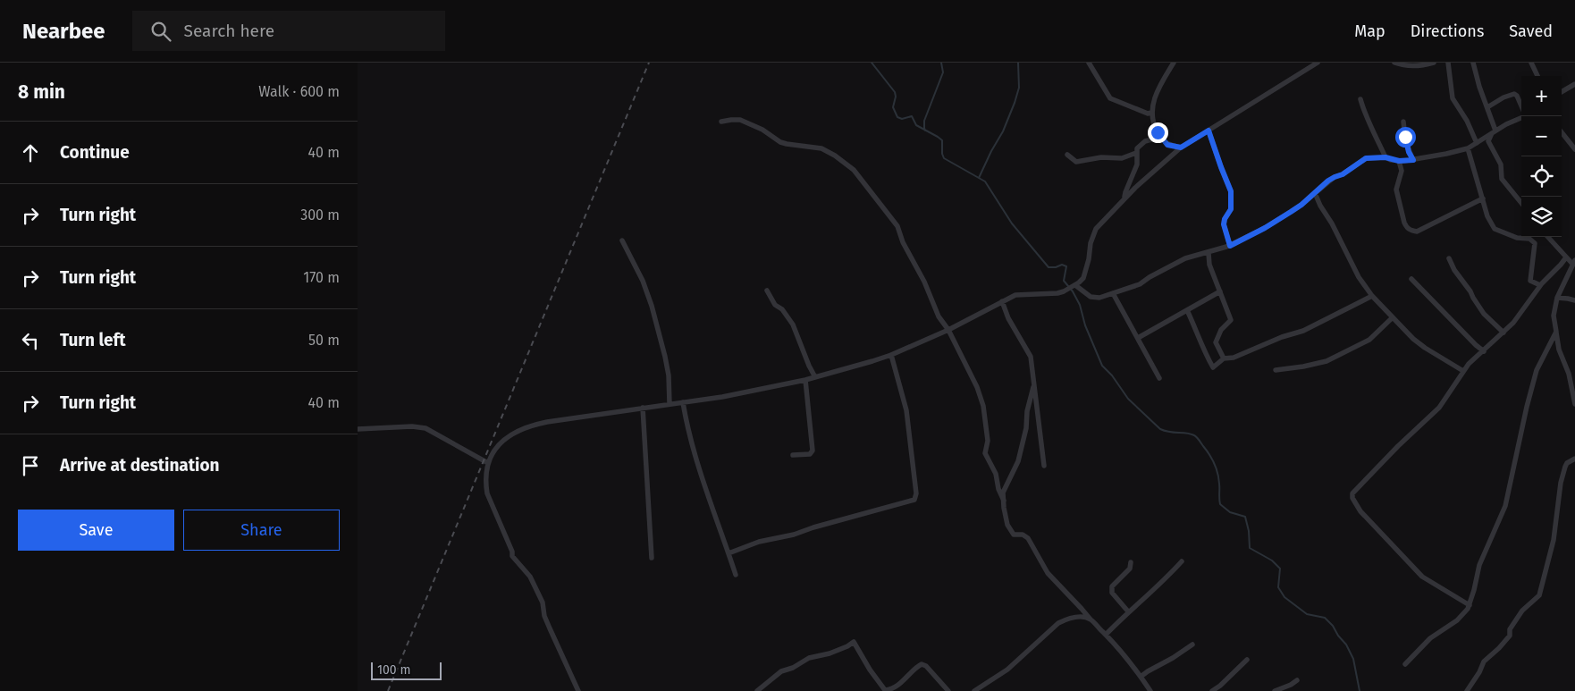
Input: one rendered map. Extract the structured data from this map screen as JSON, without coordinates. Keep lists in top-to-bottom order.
{
  "scale_bar": "100 m",
  "page": {
    "header": "Nearbee",
    "search": "Search here",
    "nav": ["Map", "Directions", "Saved"],
    "heading": ["8 min", "Walk · 600 m"],
    "map_buttons": ["+", "−"],
    "list": [
      ["Continue", "40 m"],
      ["Turn right", "300 m"],
      ["Turn right", "170 m"],
      ["Turn left", "50 m"],
      ["Turn right", "40 m"],
      "Arrive at destination"
    ],
    "buttons": ["Save", "Share"],
    "scale": "100 m"
  }
}
